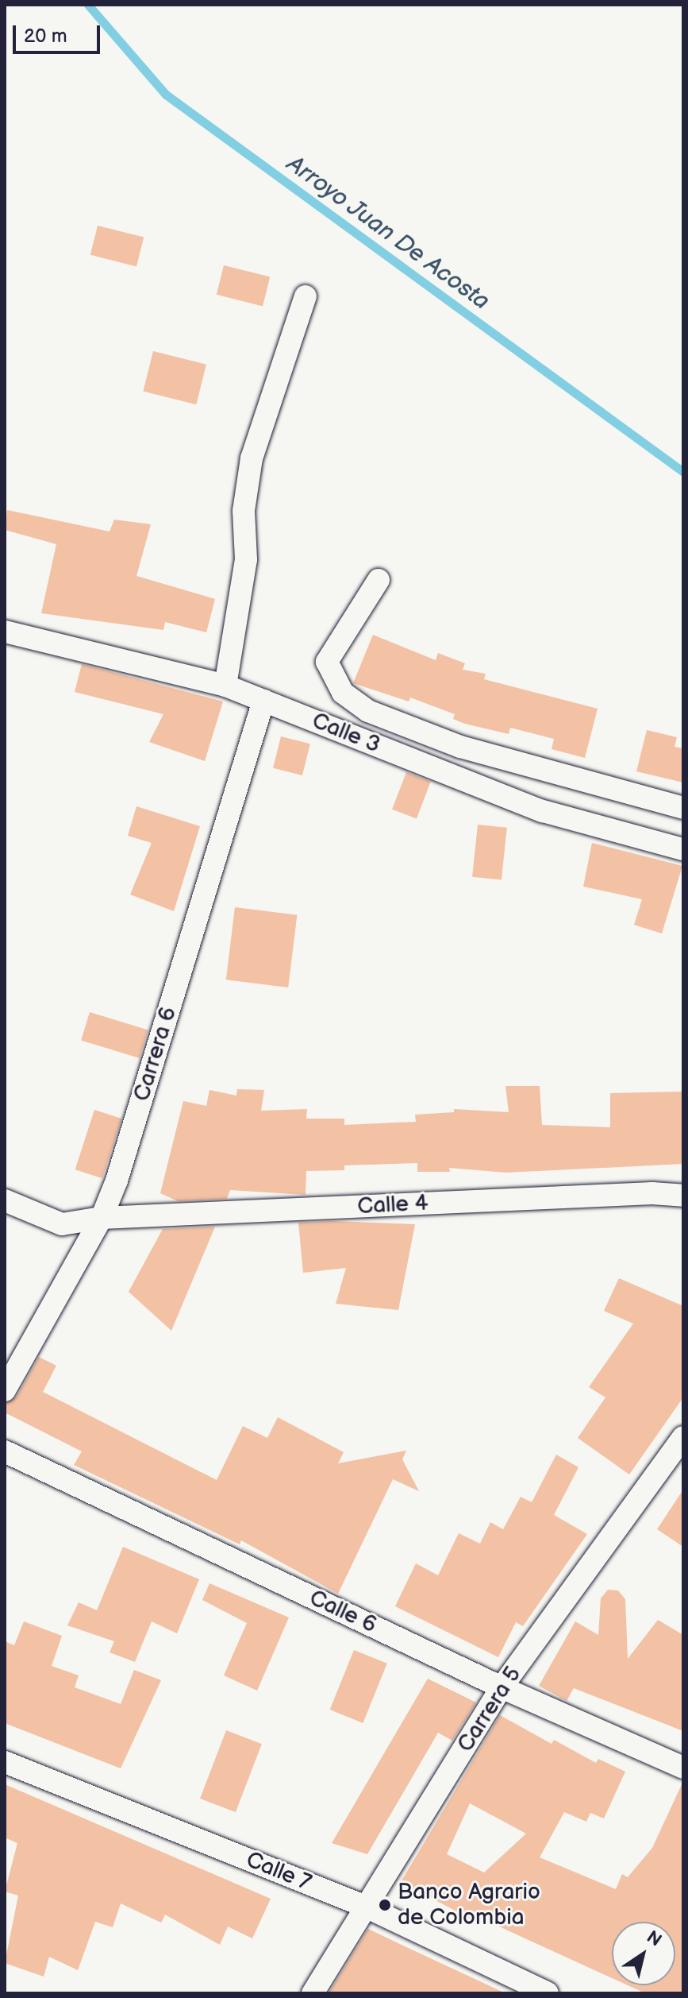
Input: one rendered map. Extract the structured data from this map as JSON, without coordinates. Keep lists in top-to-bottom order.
{
  "streets": {
    "street": [
      "Calle 3",
      "Carrera 6",
      "Calle 4",
      "Calle 6",
      "Carrera 5",
      "Calle 7"
    ]
  },
  "crossings": [
    ["Calle 3", "Carrera 6"],
    ["Carrera 6", "Calle 4"],
    ["Calle 6", "Carrera 5"],
    ["Carrera 5", "Calle 7"]
  ],
  "water": ["Arroyo Juan De Acosta"],
  "places": ["Banco Agrario de Colombia"],
  "scale_bar": "20 m",
  "north": "top right"
}
